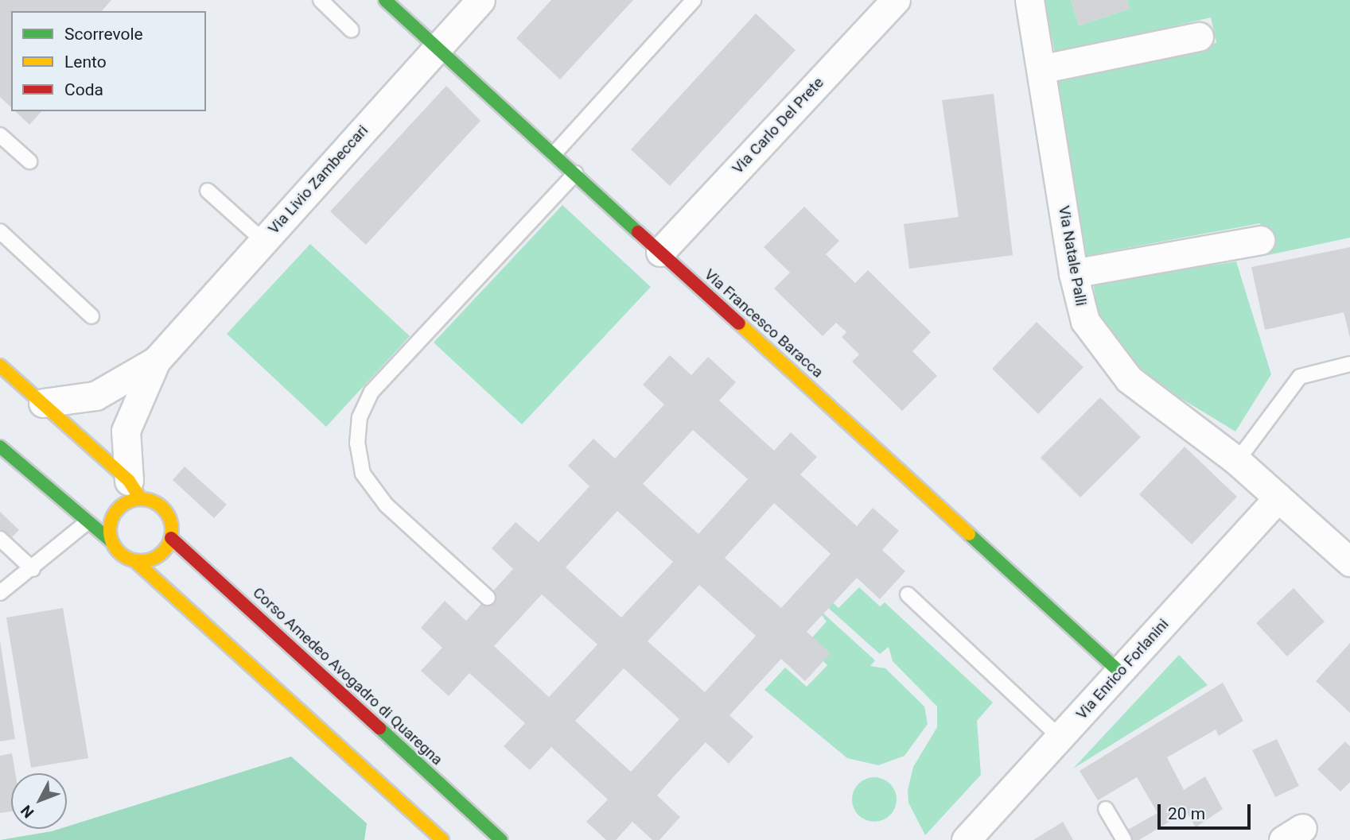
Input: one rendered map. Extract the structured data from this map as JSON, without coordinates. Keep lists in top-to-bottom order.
{
  "streets": {
    "main road": ["Via Francesco Baracca", "Corso Amedeo Avogadro di Quaregna"],
    "street": [
      "Via Carlo Del Prete",
      "Via Livio Zambeccari",
      "Via Natale Palli",
      "Via Enrico Forlanini"
    ]
  },
  "crossings": [
    ["Via Carlo Del Prete", "Via Francesco Baracca"],
    ["Via Livio Zambeccari", "Via Francesco Baracca"],
    ["Via Livio Zambeccari", "Corso Amedeo Avogadro di Quaregna"],
    ["Via Natale Palli", "Via Enrico Forlanini"],
    ["Via Francesco Baracca", "Via Enrico Forlanini"]
  ],
  "legend": ["Scorrevole", "Lento", "Coda"],
  "scale_bar": "20 m",
  "north": "bottom left"
}
